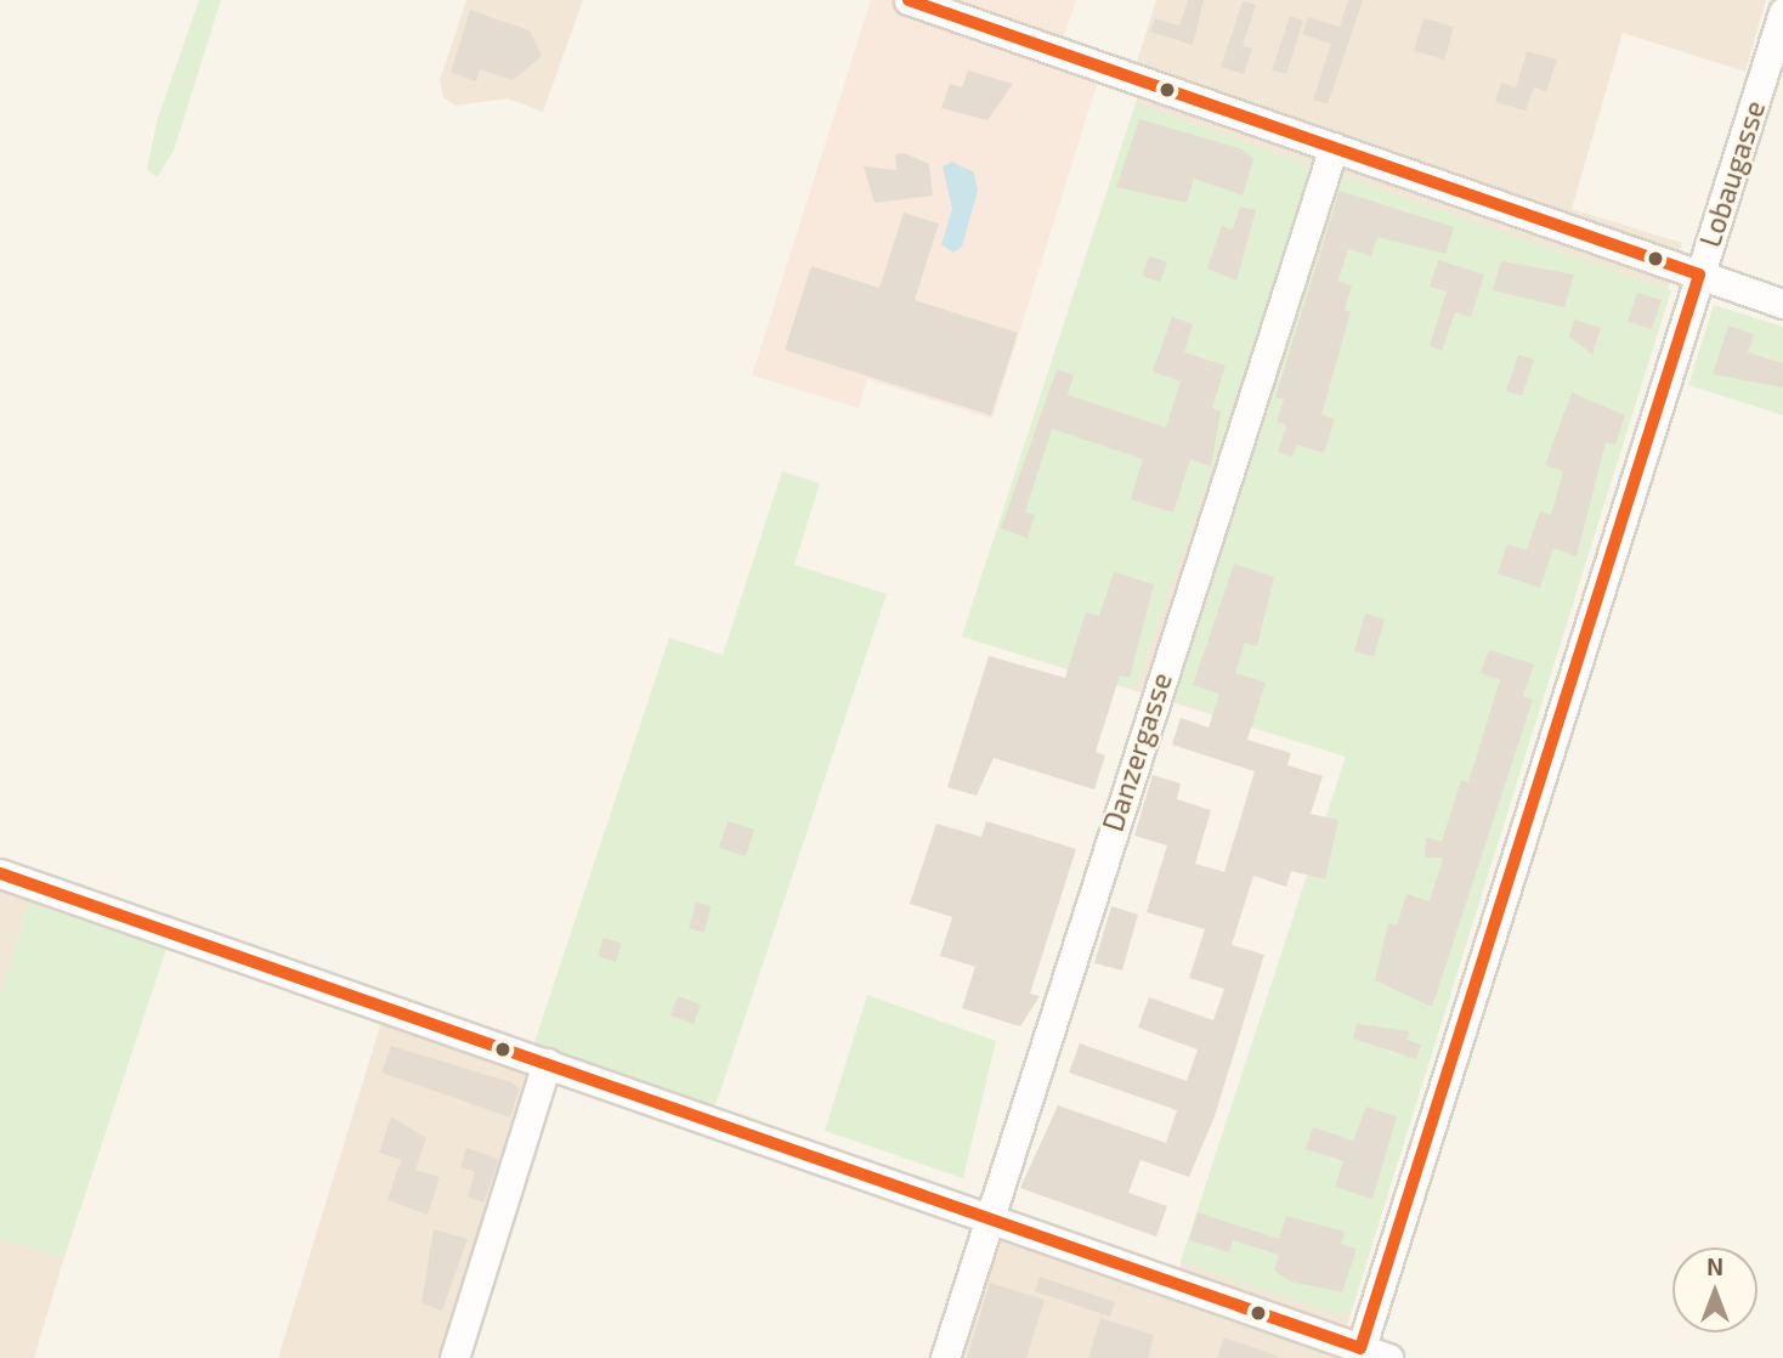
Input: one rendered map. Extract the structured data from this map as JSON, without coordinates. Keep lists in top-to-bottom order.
{
  "streets": {
    "street": ["Lobaugasse", "Danzergasse"]
  },
  "north": "top"
}
